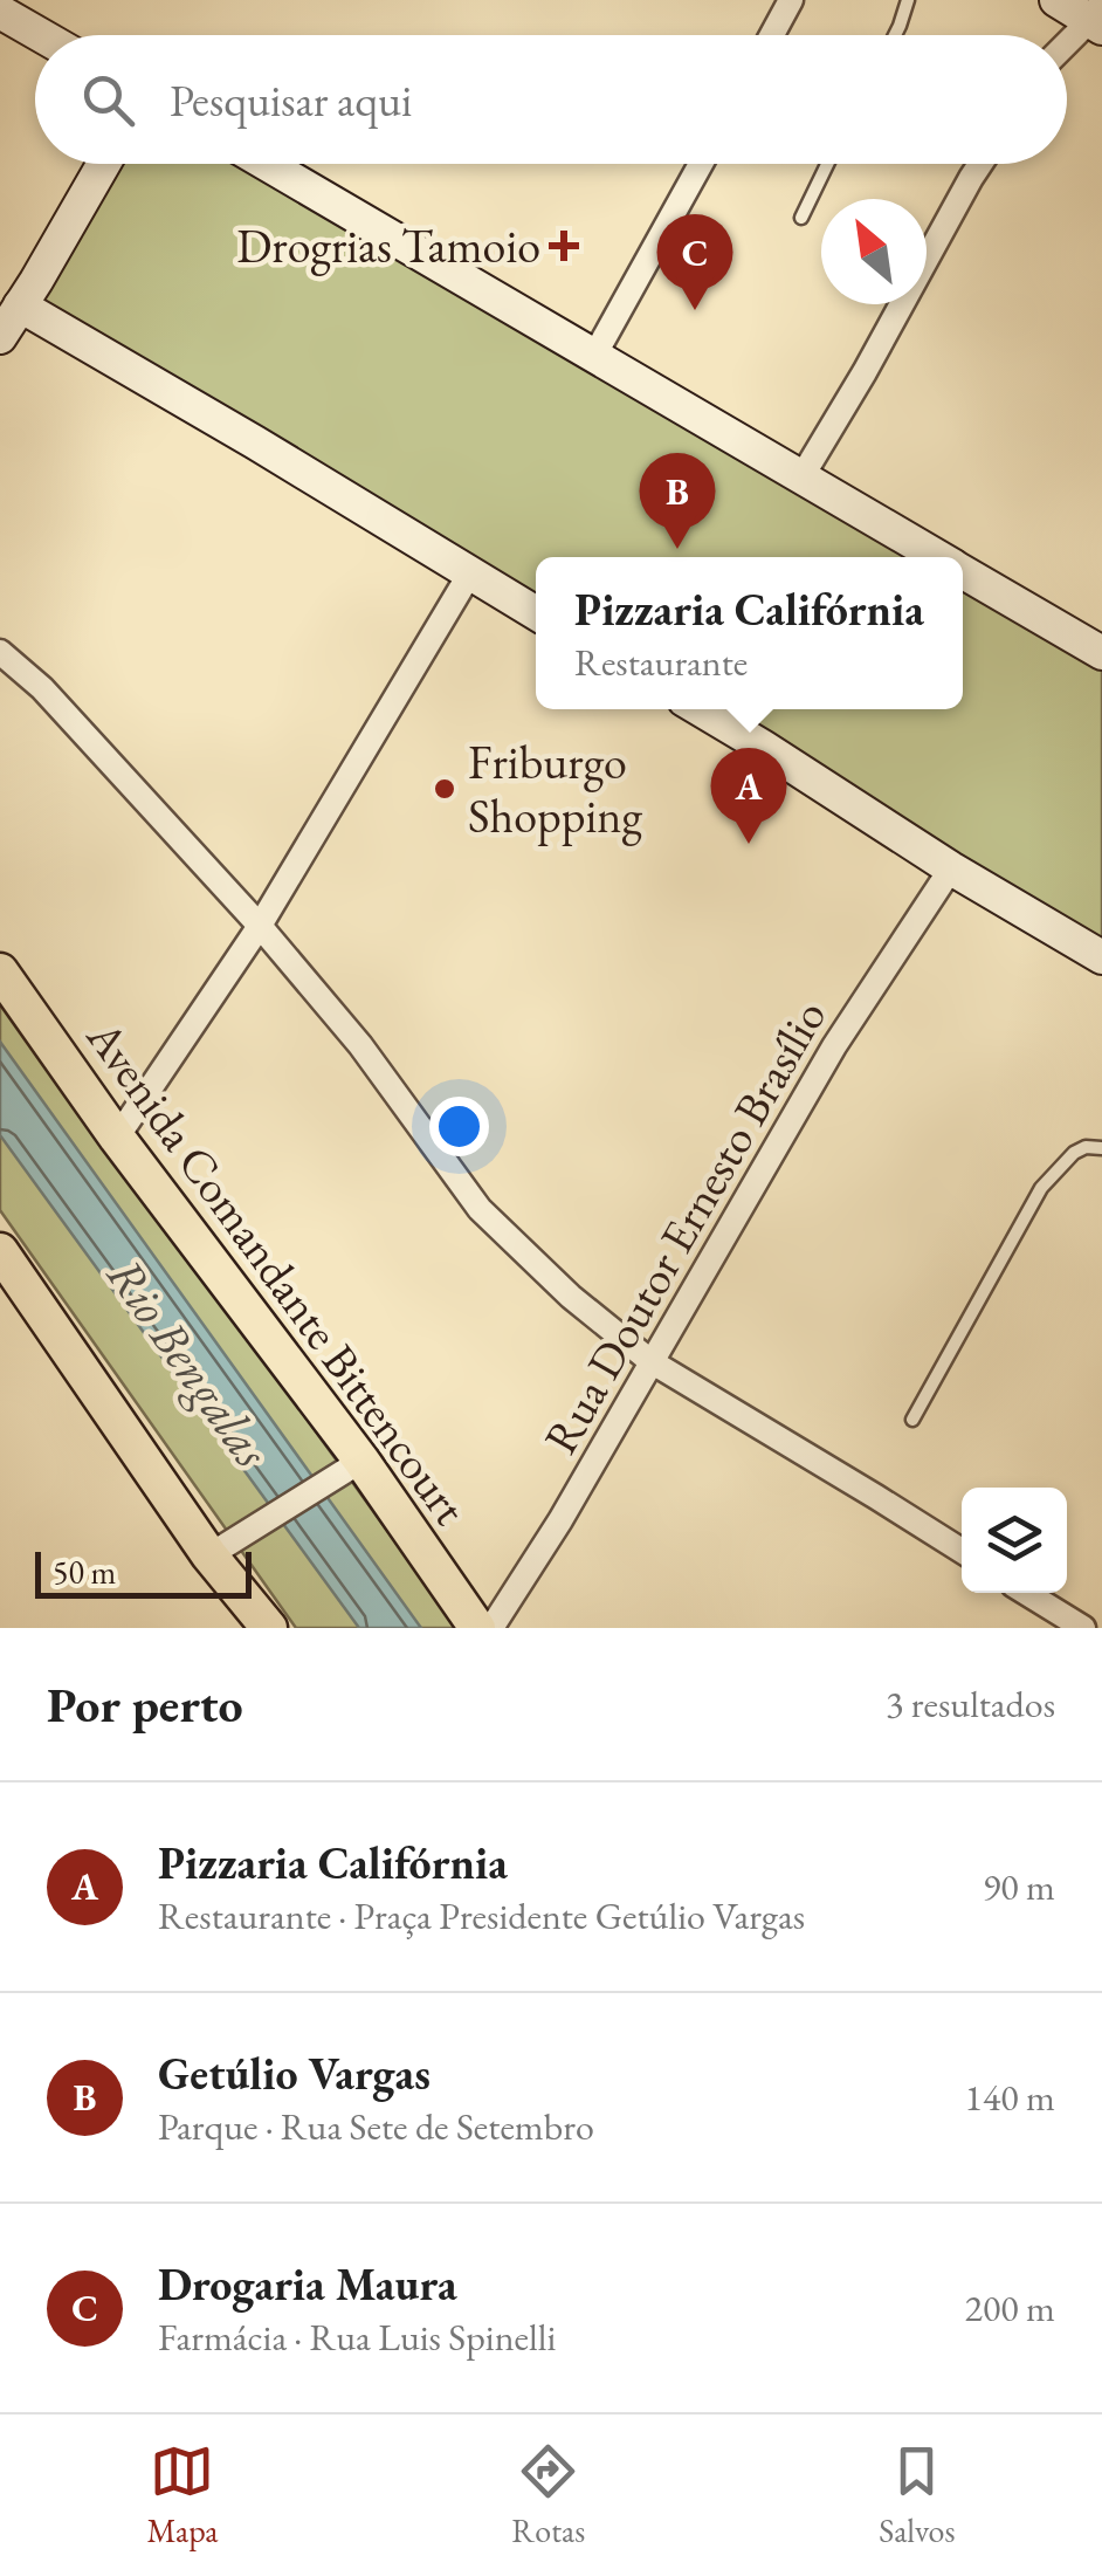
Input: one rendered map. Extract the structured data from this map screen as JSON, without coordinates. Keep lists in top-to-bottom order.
{
  "streets": {
    "main road": ["Avenida Comandante Bittencourt"],
    "street": ["Rua Doutor Ernesto Brasílio"]
  },
  "water": ["Rio Bengalas"],
  "places": {
    "health": ["Drogrias Tamoio"],
    "other": ["Friburgo Shopping"]
  },
  "scale_bar": "50 m",
  "north": "top left",
  "page": {
    "search": "Pesquisar aqui",
    "pins": ["C", "B", "A"],
    "popup": ["Pizzaria Califórnia", "Restaurante"],
    "scale": "50 m",
    "heading": ["Por perto", "3 resultados"],
    "list": [
      {
        "mark": "A",
        "name": "Pizzaria Califórnia",
        "note": "Restaurante · Praça Presidente Getúlio Vargas",
        "value": "90 m"
      },
      {
        "mark": "B",
        "name": "Getúlio Vargas",
        "note": "Parque · Rua Sete de Setembro",
        "value": "140 m"
      },
      {
        "mark": "C",
        "name": "Drogaria Maura",
        "note": "Farmácia · Rua Luis Spinelli",
        "value": "200 m"
      }
    ],
    "nav": ["Mapa", "Rotas", "Salvos"]
  }
}
